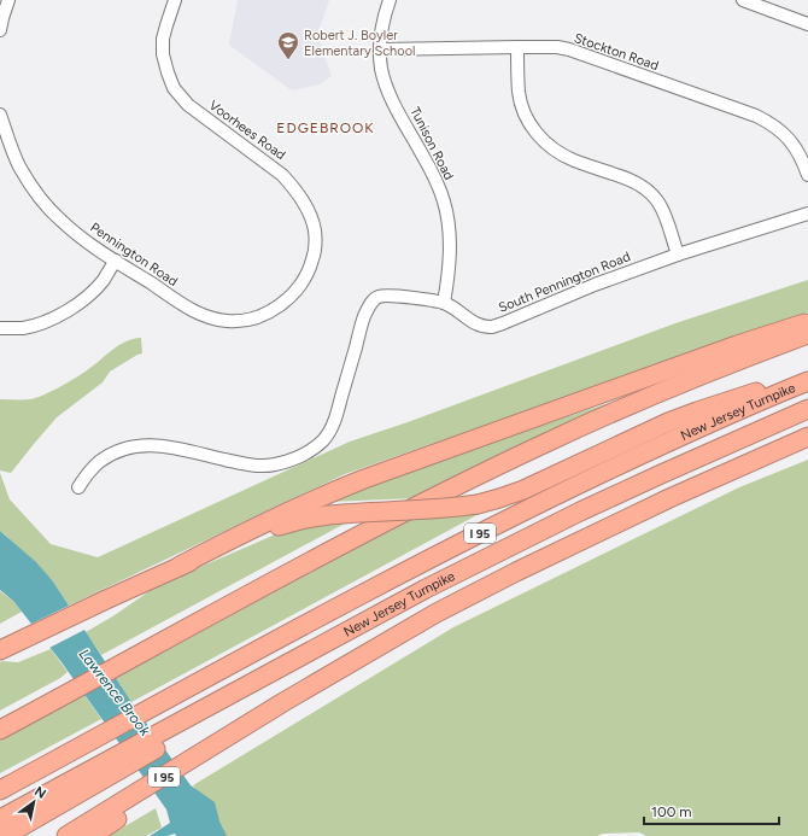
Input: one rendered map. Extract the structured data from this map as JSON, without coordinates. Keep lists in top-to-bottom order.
{
  "streets": {
    "highway": ["New Jersey Turnpike", "I 95"],
    "street": [
      "Stockton Road",
      "Voorhees Road",
      "Tunison Road",
      "Pennington Road",
      "South Pennington Road"
    ]
  },
  "crossings": [
    ["Stockton Road", "Tunison Road"],
    ["Voorhees Road", "Pennington Road"],
    ["Tunison Road", "South Pennington Road"],
    ["New Jersey Turnpike", "I 95"]
  ],
  "districts": ["EDGEBROOK"],
  "water": ["Lawrence Brook"],
  "places": {
    "school or university": ["Robert J. Boyler Elementary School"]
  },
  "scale_bar": "100 m",
  "north": "top right"
}
